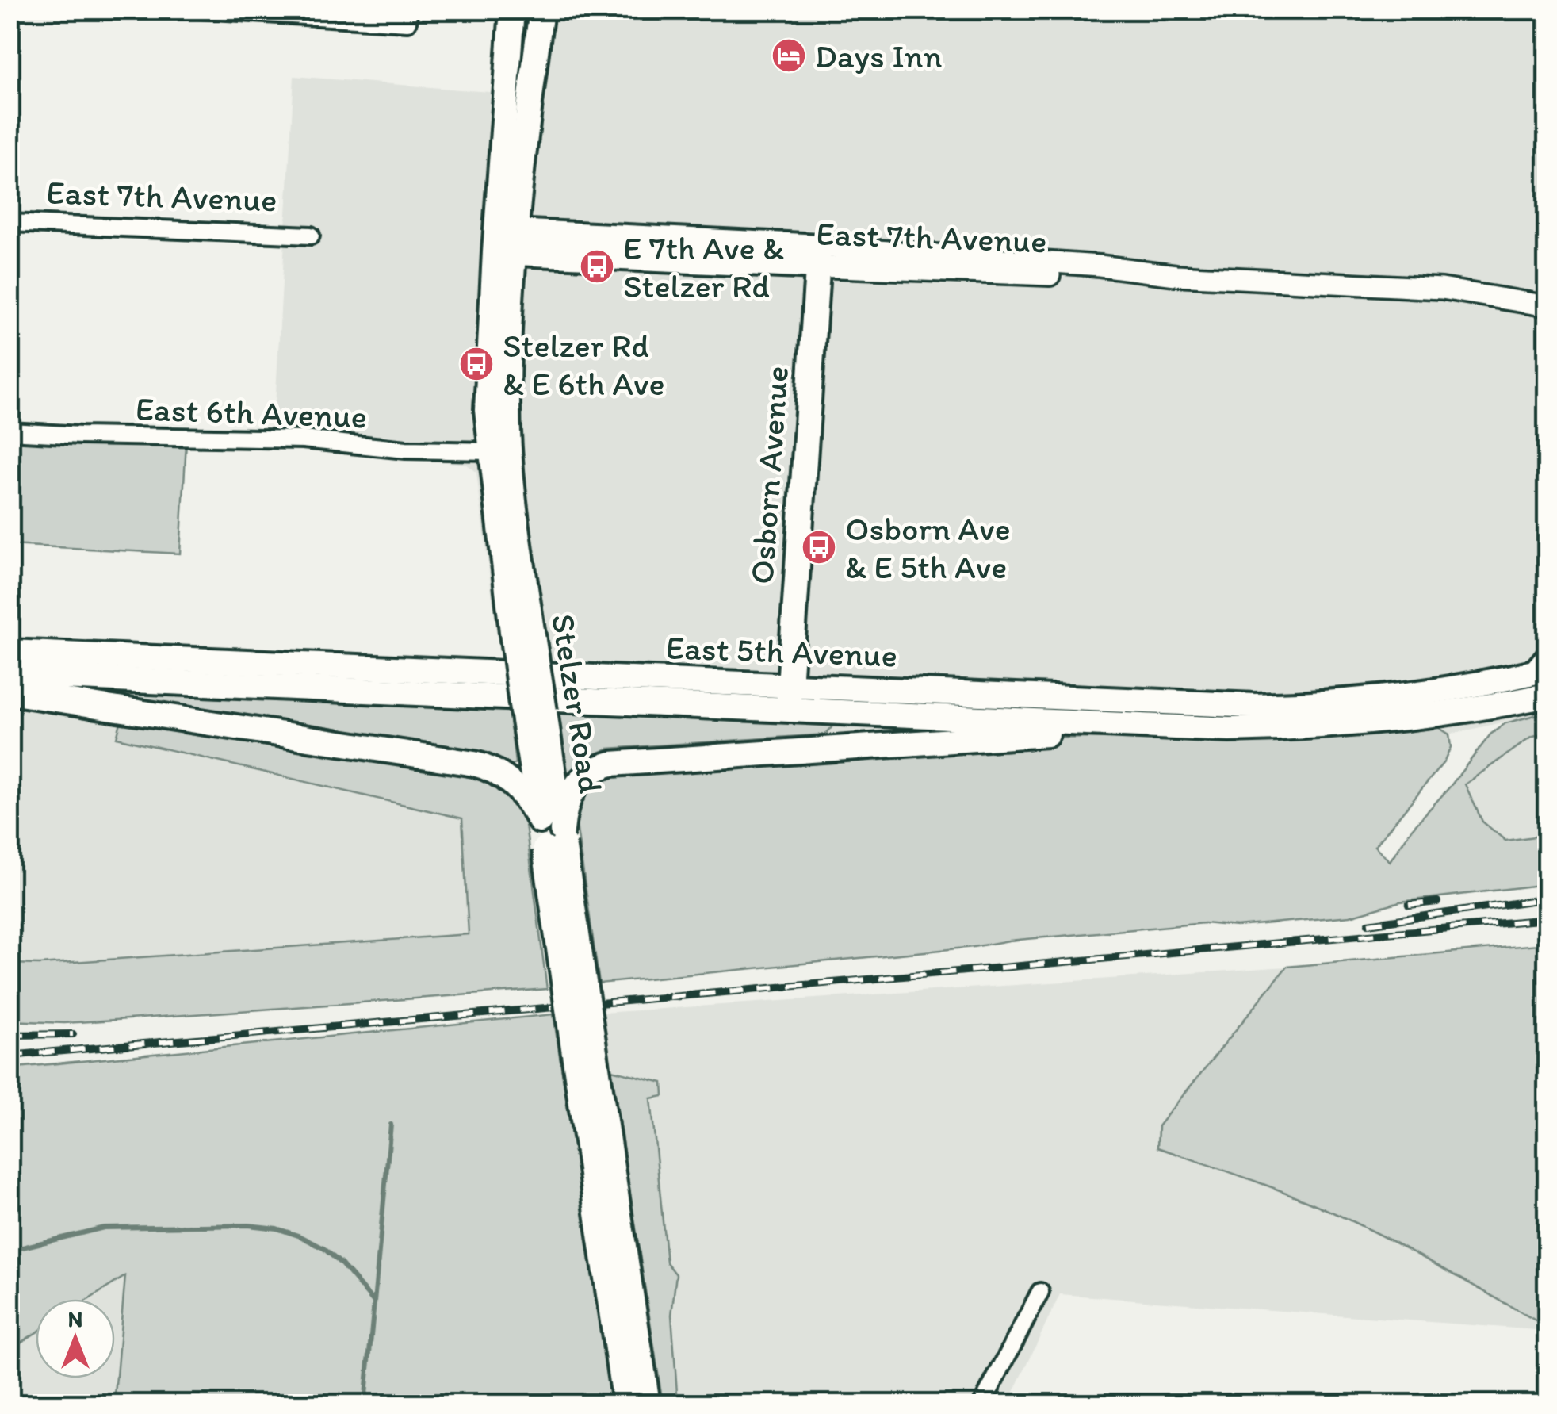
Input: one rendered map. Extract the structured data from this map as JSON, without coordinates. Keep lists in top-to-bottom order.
{
  "streets": {
    "main road": [
      "East 7th Avenue",
      "Osborn Avenue",
      "East 5th Avenue",
      "Stelzer Road"
    ],
    "street": ["East 6th Avenue"]
  },
  "crossings": [
    ["East 7th Avenue", "Osborn Avenue"],
    ["East 7th Avenue", "Stelzer Road"],
    ["East 6th Avenue", "Stelzer Road"],
    ["Osborn Avenue", "East 5th Avenue"]
  ],
  "places": {
    "hotel": ["Days Inn"],
    "bus stop": ["E 7th Ave & Stelzer Rd", "Stelzer Rd & E 6th Ave", "Osborn Ave & E 5th Ave"]
  },
  "north": "top"
}
